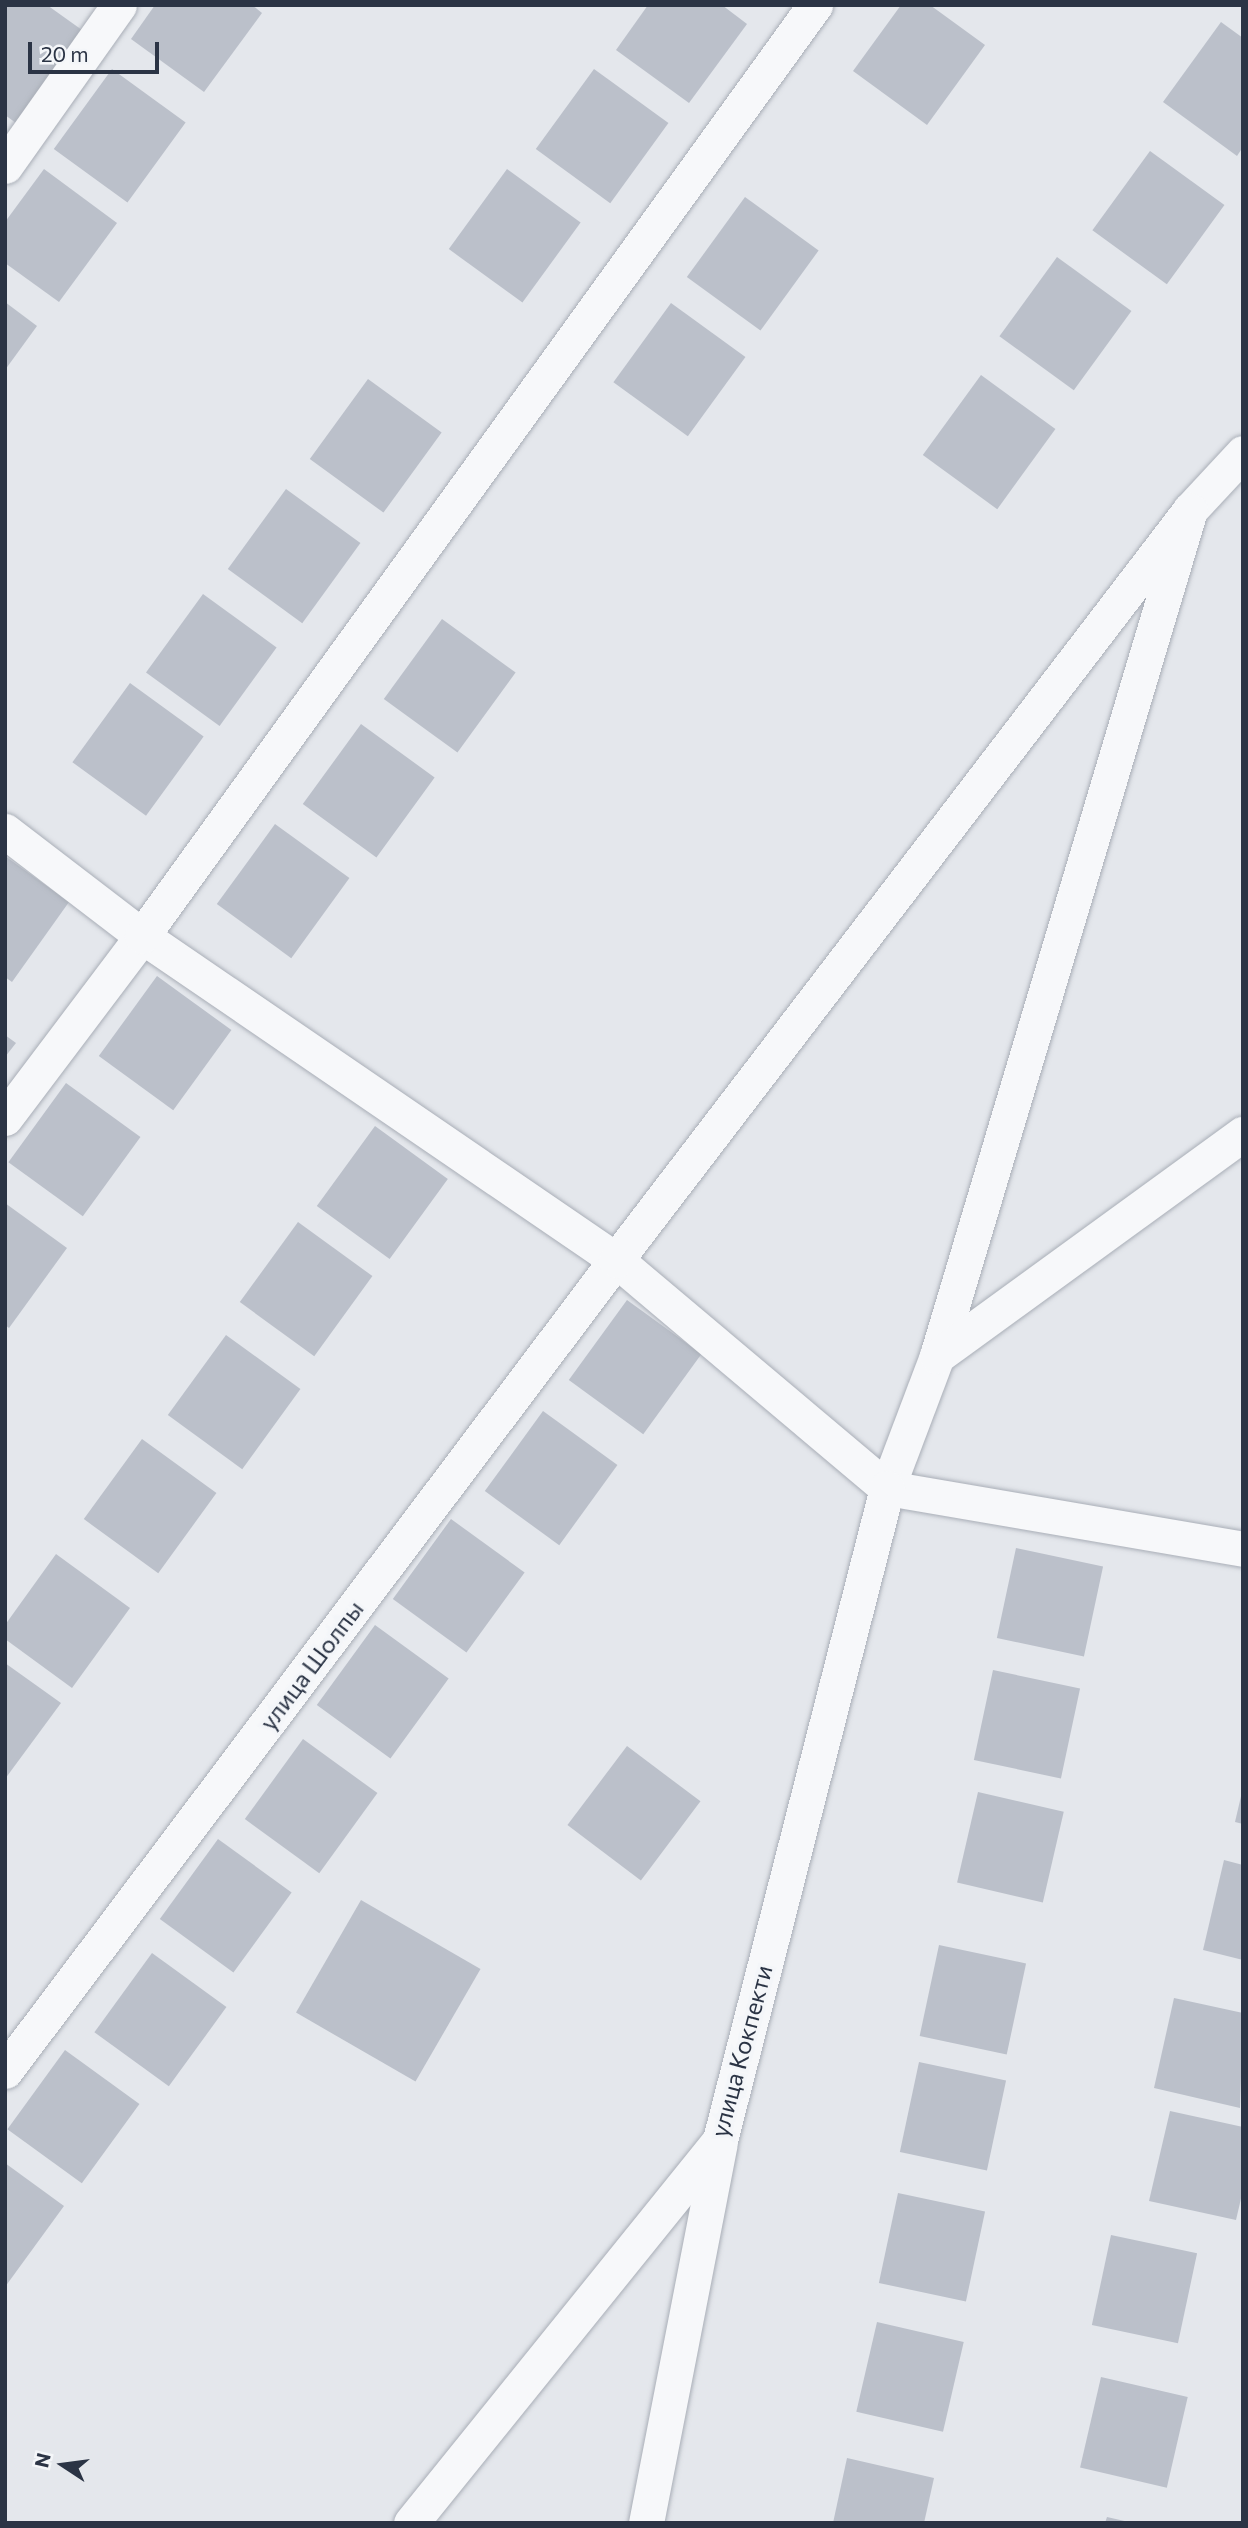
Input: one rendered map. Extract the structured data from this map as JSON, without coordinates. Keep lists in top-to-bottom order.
{
  "streets": {
    "street": ["улица Шолпы", "улица Кокпекти"]
  },
  "crossings": [
    ["улица Шолпы", "улица Кокпекти"]
  ],
  "scale_bar": "20 m",
  "north": "left"
}
